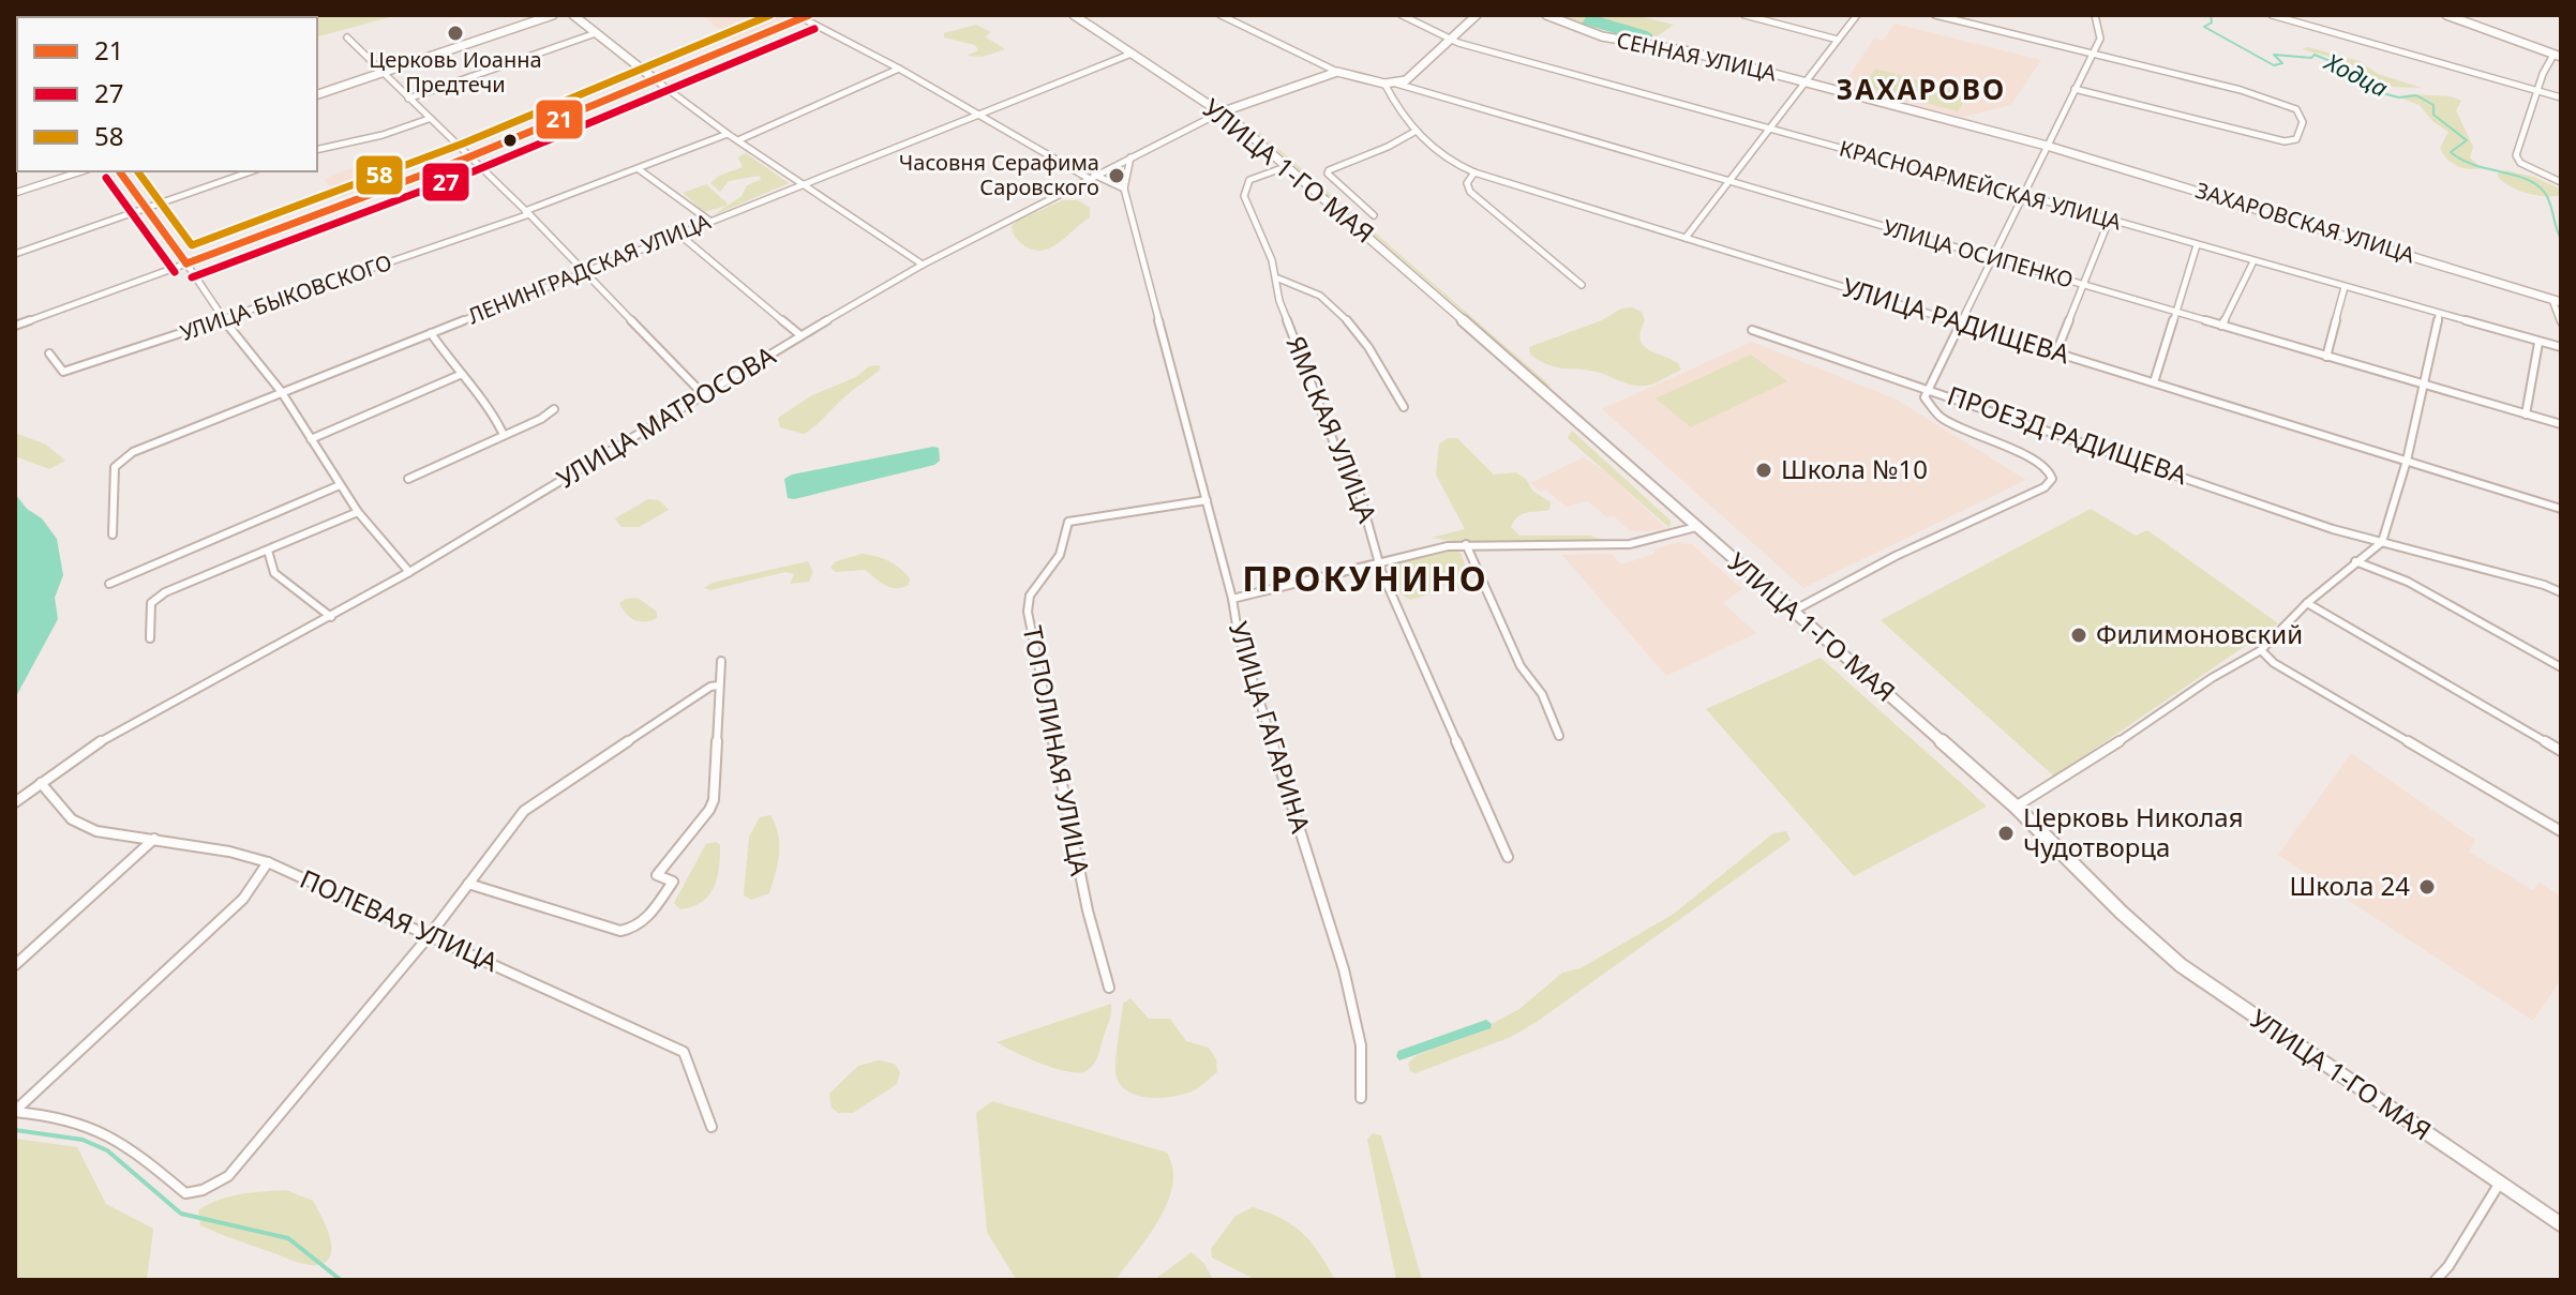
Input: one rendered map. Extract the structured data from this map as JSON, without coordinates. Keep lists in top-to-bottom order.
{
  "streets": {
    "street": [
      "СЕННАЯ УЛИЦА",
      "УЛИЦА 1-ГО МАЯ",
      "КРАСНОАРМЕЙСКАЯ УЛИЦА",
      "ЗАХАРОВСКАЯ УЛИЦА",
      "УЛИЦА ОСИПЕНКО",
      "ЛЕНИНГРАДСКАЯ УЛИЦА",
      "УЛИЦА БЫКОВСКОГО",
      "УЛИЦА РАДИЩЕВА",
      "УЛИЦА МАТРОСОВА",
      "ЯМСКАЯ УЛИЦА",
      "ПРОЕЗД РАДИЩЕВА",
      "УЛИЦА ГАГАРИНА",
      "ТОПОЛИНАЯ УЛИЦА",
      "ПОЛЕВАЯ УЛИЦА"
    ]
  },
  "crossings": [
    ["СЕННАЯ УЛИЦА", "ЗАХАРОВСКАЯ УЛИЦА"],
    ["УЛИЦА 1-ГО МАЯ", "ЛЕНИНГРАДСКАЯ УЛИЦА"],
    ["УЛИЦА 1-ГО МАЯ", "УЛИЦА МАТРОСОВА"],
    ["УЛИЦА 1-ГО МАЯ", "ЯМСКАЯ УЛИЦА"],
    ["УЛИЦА МАТРОСОВА", "УЛИЦА ГАГАРИНА"],
    ["УЛИЦА МАТРОСОВА", "ПОЛЕВАЯ УЛИЦА"],
    ["УЛИЦА ГАГАРИНА", "ТОПОЛИНАЯ УЛИЦА"]
  ],
  "districts": ["ЗАХАРОВО", "ПРОКУНИНО"],
  "water": ["Ходца"],
  "places": [
    "Церковь Иоанна Предтечи",
    "Часовня Серафима Саровского",
    "Школа №10",
    "Филимоновский",
    "Церковь Николая Чудотворца",
    "Школа 24"
  ],
  "lines": ["transit line 21", "transit line 58", "transit line 27"],
  "legend": ["21", "27", "58"]
}
